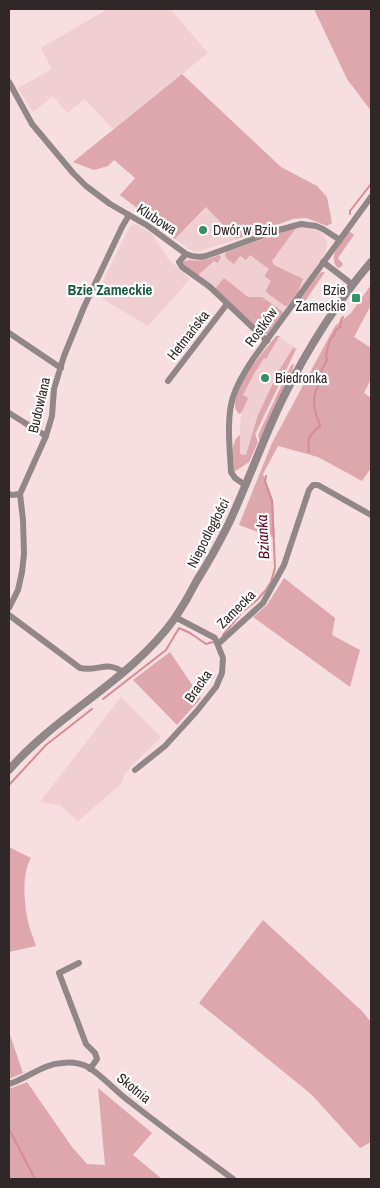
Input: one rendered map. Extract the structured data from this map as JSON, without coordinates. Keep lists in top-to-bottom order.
{
  "streets": {
    "street": [
      "Klubowa",
      "Rostków",
      "Hetmańska",
      "Budowlana",
      "Niepodległości",
      "Zamecka",
      "Bracka",
      "Skotnia"
    ]
  },
  "crossings": [
    ["Klubowa", "Hetmańska"],
    ["Klubowa", "Budowlana"],
    ["Rostków", "Hetmańska"],
    ["Rostków", "Niepodległości"],
    ["Zamecka", "Bracka"]
  ],
  "districts": ["Bzie Zameckie"],
  "water": ["Bzianka"],
  "places": {
    "other": ["Dwór w Bziu", "Biedronka"],
    "transit": ["Bzie Zameckie"]
  }
}
